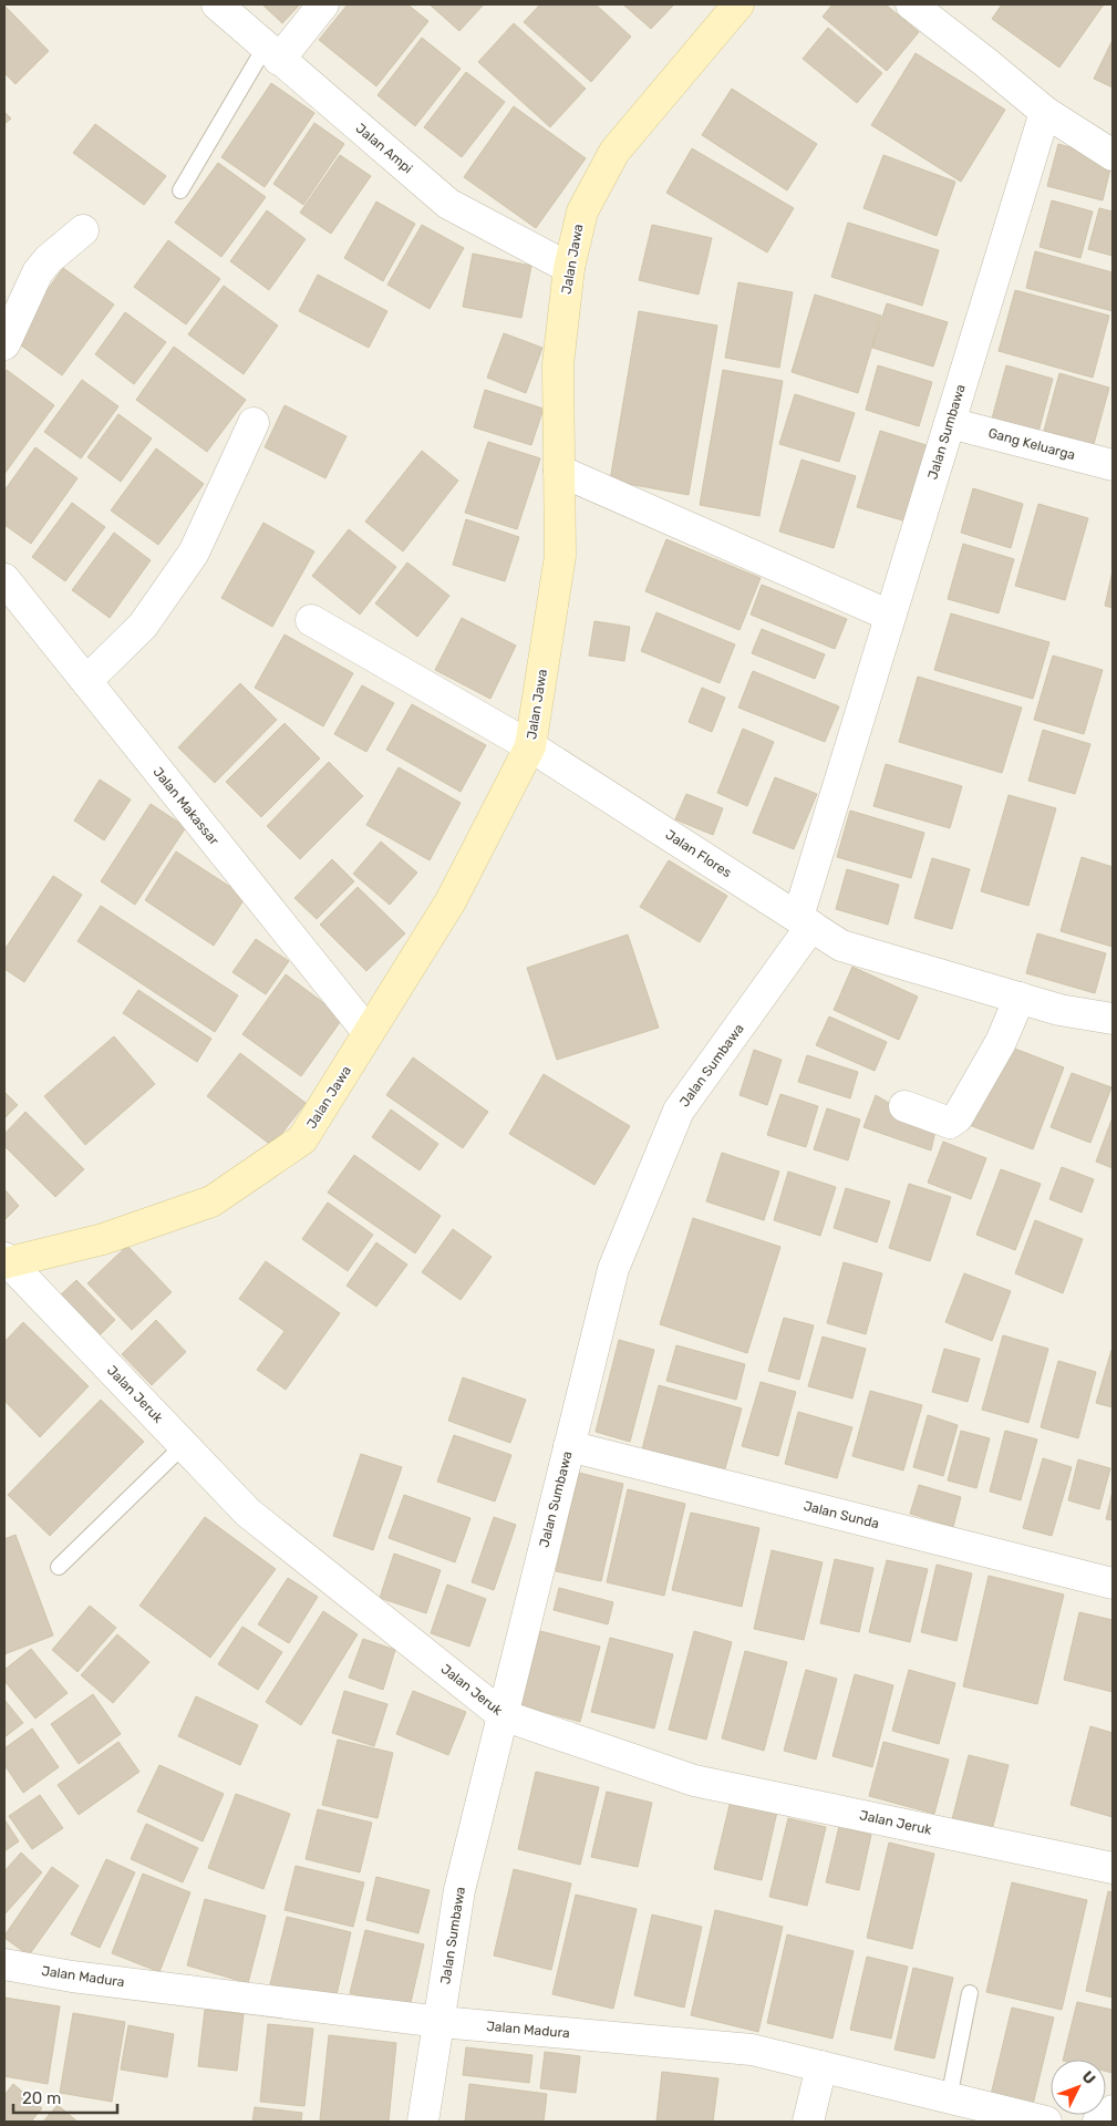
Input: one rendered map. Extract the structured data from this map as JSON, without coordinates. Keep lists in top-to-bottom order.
{
  "streets": {
    "street": [
      "Jalan Ampi",
      "Jalan Jawa",
      "Jalan Sumbawa",
      "Gang Keluarga",
      "Jalan Makassar",
      "Jalan Flores",
      "Jalan Jeruk",
      "Jalan Sunda",
      "Jalan Madura"
    ]
  },
  "crossings": [
    ["Jalan Ampi", "Jalan Jawa"],
    ["Jalan Jawa", "Jalan Makassar"],
    ["Jalan Jawa", "Jalan Flores"],
    ["Jalan Jawa", "Jalan Jeruk"],
    ["Jalan Sumbawa", "Gang Keluarga"],
    ["Jalan Sumbawa", "Jalan Flores"],
    ["Jalan Sumbawa", "Jalan Jeruk"],
    ["Jalan Sumbawa", "Jalan Sunda"],
    ["Jalan Sumbawa", "Jalan Madura"]
  ],
  "scale_bar": "20 m",
  "north": "top right"
}
